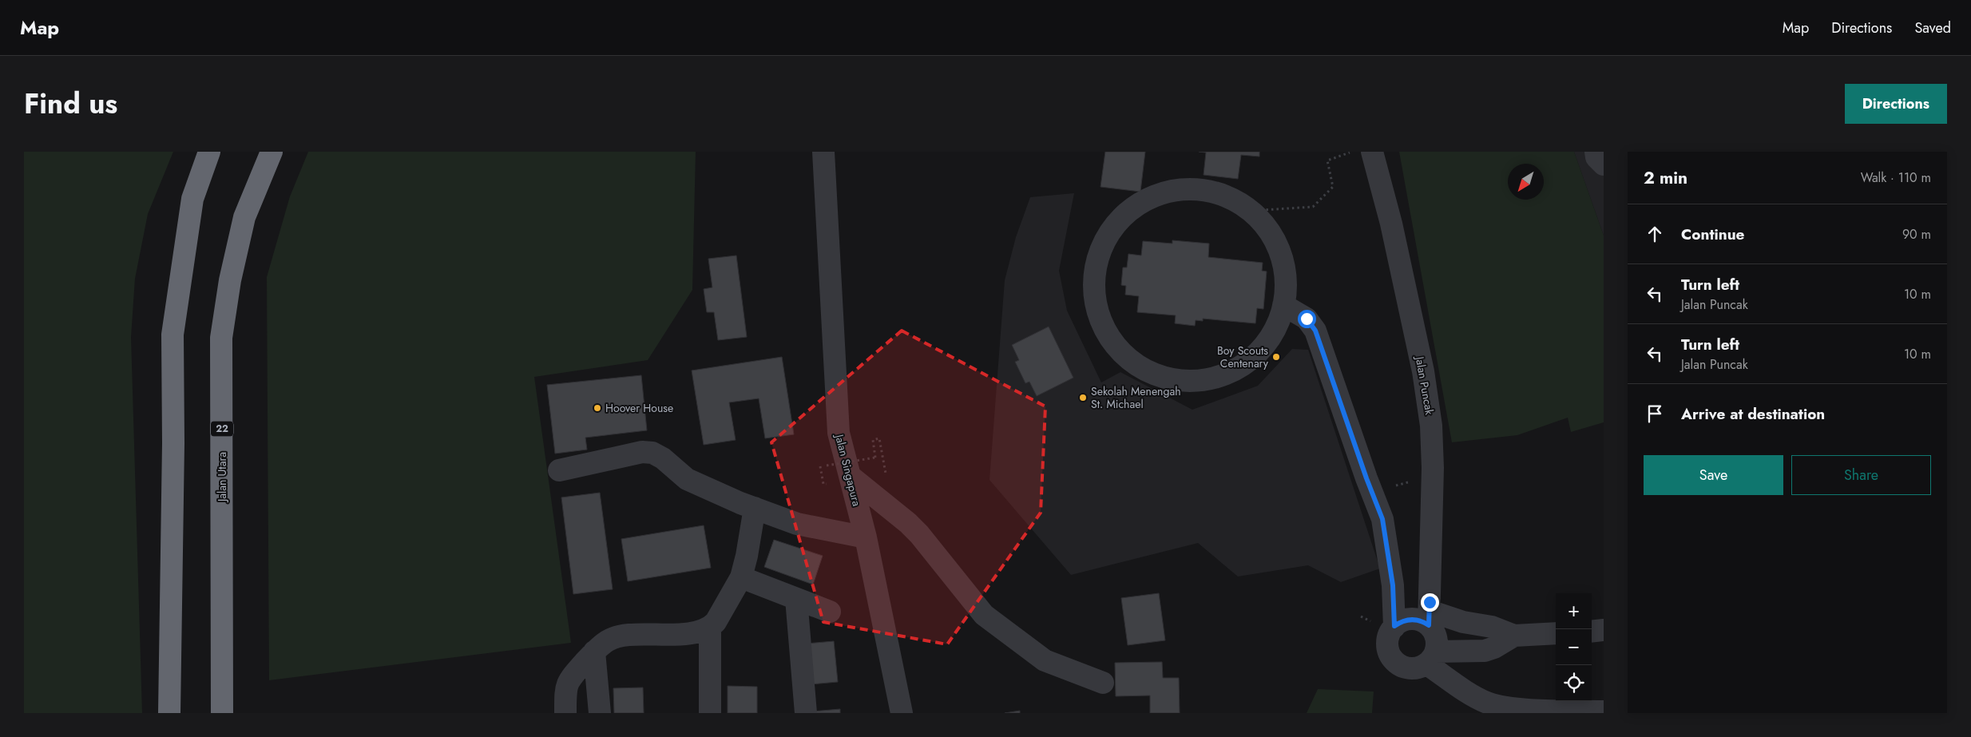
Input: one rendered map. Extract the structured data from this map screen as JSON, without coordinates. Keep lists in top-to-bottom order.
{
  "streets": {
    "highway": ["22", "Jalan Utara"],
    "street": ["Jalan Puncak", "Jalan Singapura"]
  },
  "places": ["Boy Scouts Centenary", "Sekolah Menengah St. Michael", "Hoover House"],
  "north": "bottom left",
  "page": {
    "header": "Map",
    "nav": ["Map", "Directions", "Saved"],
    "title": "Find us",
    "buttons": [
      "Directions",
      ["Save", "Share"]
    ],
    "heading": ["2 min", "Walk · 110 m"],
    "list": [
      ["Continue", "90 m"],
      ["Turn left", "Jalan Puncak", "10 m"],
      ["Turn left", "Jalan Puncak", "10 m"],
      "Arrive at destination"
    ],
    "map_buttons": ["+", "−"]
  }
}
